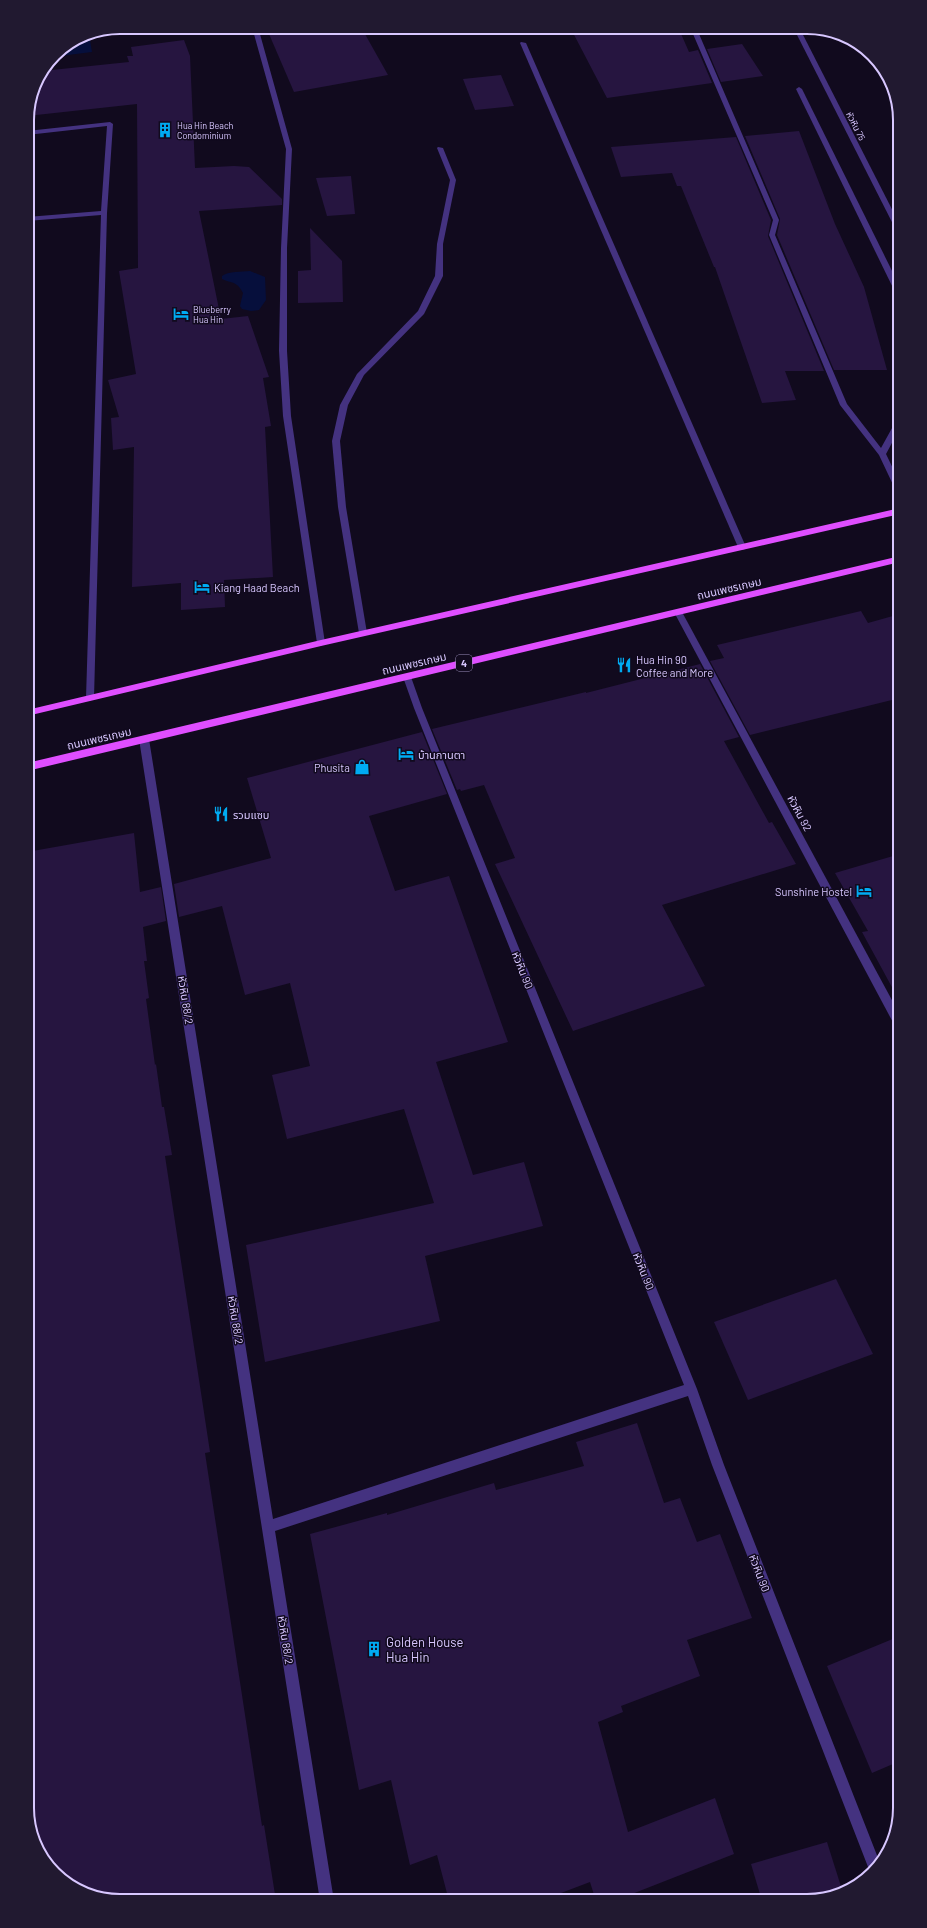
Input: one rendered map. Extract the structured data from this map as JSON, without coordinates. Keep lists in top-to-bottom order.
{
  "streets": {
    "main road": ["ถนนเพชรเกษม", "4"],
    "street": [
      "หัวหิน 75",
      "หัวหิน 92",
      "หัวหิน 90",
      "หัวหิน 88/2"
    ]
  },
  "crossings": [
    ["ถนนเพชรเกษม", "หัวหิน 92"],
    ["ถนนเพชรเกษม", "หัวหิน 90"],
    ["ถนนเพชรเกษม", "หัวหิน 88/2"]
  ],
  "places": {
    "building": ["Hua Hin Beach Condominium", "Golden House Hua Hin"],
    "hotel": [
      "Blueberry Hua Hin",
      "Kiang Haad Beach",
      "บ้านกานตา",
      "Sunshine Hostel"
    ],
    "restaurant": ["Hua Hin 90 Coffee and More", "รวมแซบ"],
    "shop": ["Phusita"]
  }
}
